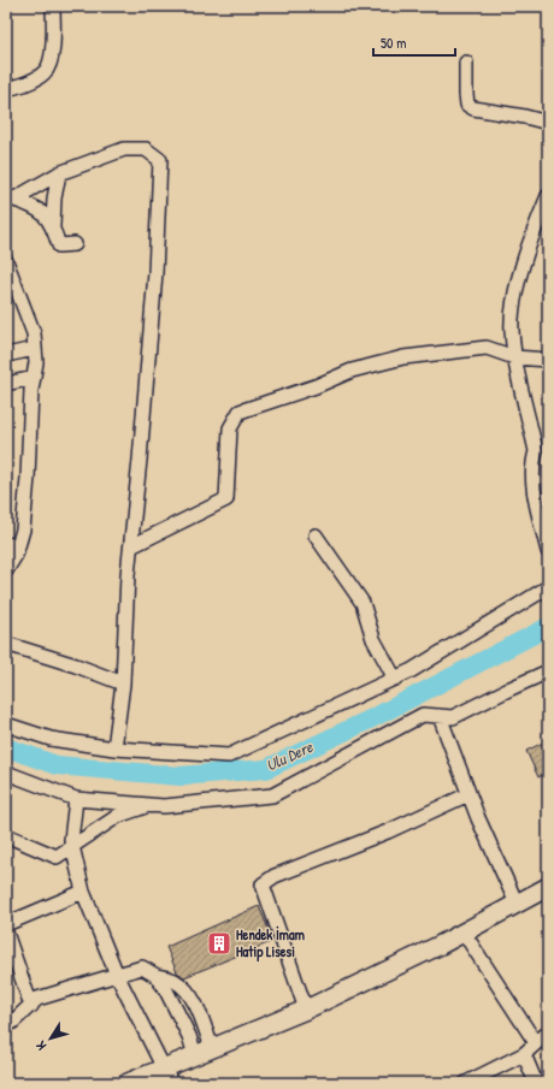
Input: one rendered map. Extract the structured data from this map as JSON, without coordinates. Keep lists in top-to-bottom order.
{
  "water": ["Ulu Dere"],
  "places": {
    "building": ["Hendek İmam Hatip Lisesi"]
  },
  "scale_bar": "50 m",
  "north": "bottom left"
}
